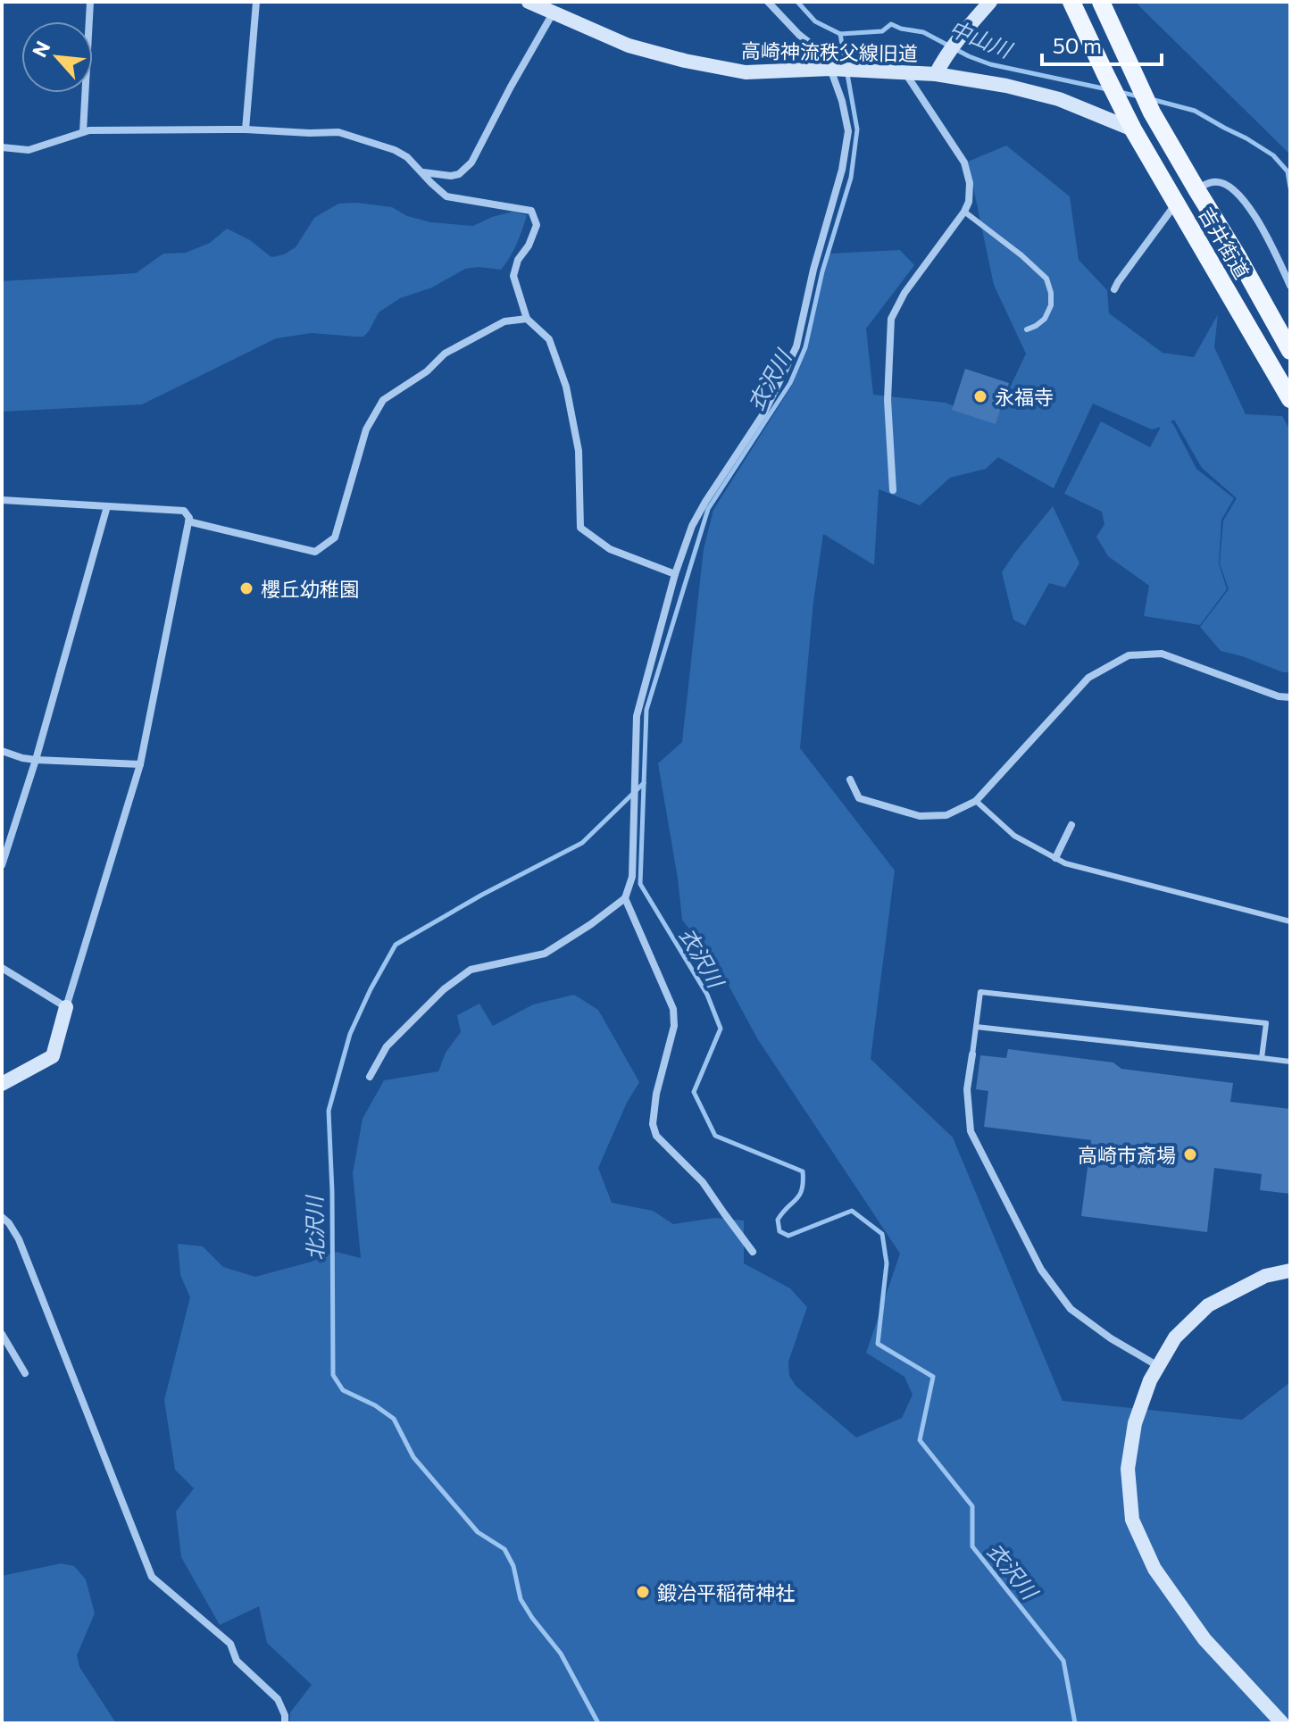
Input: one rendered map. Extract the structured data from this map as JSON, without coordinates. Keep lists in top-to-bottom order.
{
  "streets": {
    "main road": ["吉井街道"],
    "street": ["高崎神流秩父線旧道"]
  },
  "crossings": [
    ["高崎神流秩父線旧道", "吉井街道"]
  ],
  "water": ["中山川", "衣沢川", "北沢川"],
  "places": [
    "永福寺",
    "櫻丘幼稚園",
    "高崎市斎場",
    "鍛冶平稲荷神社"
  ],
  "scale_bar": "50 m",
  "north": "top left"
}
